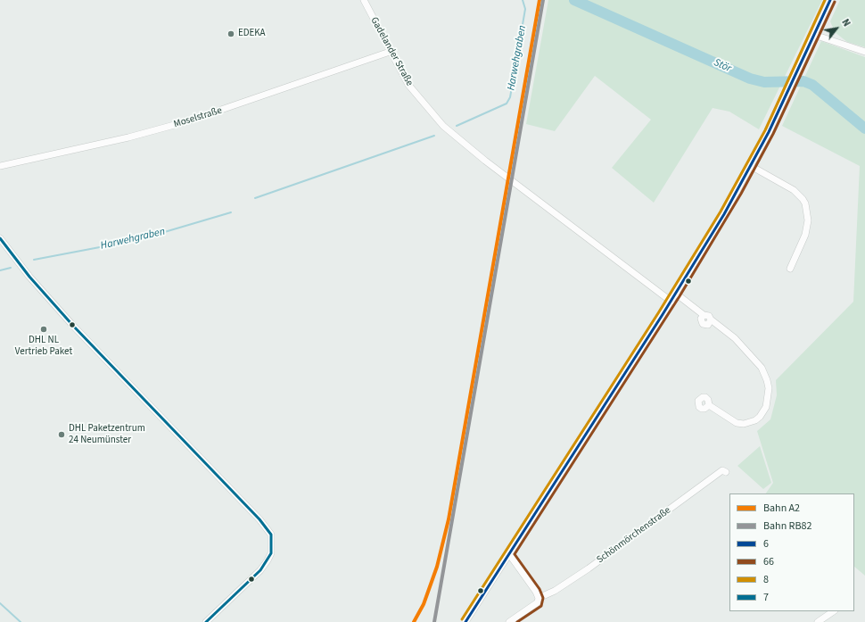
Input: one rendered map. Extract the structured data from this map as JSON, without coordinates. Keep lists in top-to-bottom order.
{
  "streets": {
    "street": ["Gadelander Straße", "Moselstraße", "Schönmörchenstraße"]
  },
  "crossings": [
    ["Gadelander Straße", "Moselstraße"]
  ],
  "water": ["Harwehgraben", "Stör"],
  "places": ["EDEKA", "DHL NL Vertrieb Paket", "DHL Paketzentrum 24 Neumünster"],
  "lines": [
    "rail line A2",
    "rail line RB82",
    "transit line 6",
    "transit line 8",
    "transit line 66",
    "transit line 7"
  ],
  "legend": [
    "Bahn A2",
    "Bahn RB82",
    "6",
    "66",
    "8",
    "7"
  ],
  "north": "top right"
}
